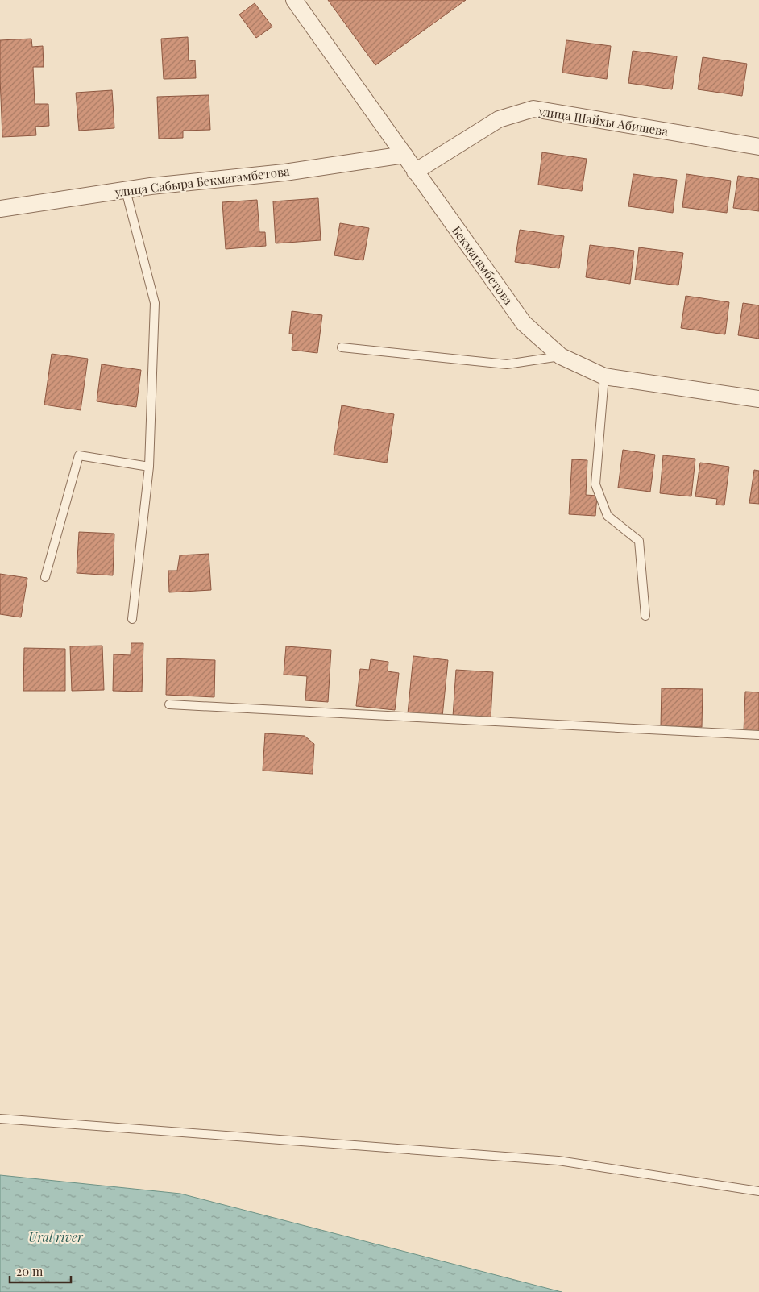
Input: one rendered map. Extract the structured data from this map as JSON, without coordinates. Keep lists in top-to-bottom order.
{
  "streets": {
    "street": ["улица Шайхы Абишева", "улица Сабыра Бекмагамбетова", "Бекмагамбетова"]
  },
  "crossings": [
    ["улица Шайхы Абишева", "Бекмагамбетова"],
    ["улица Сабыра Бекмагамбетова", "Бекмагамбетова"]
  ],
  "water": ["Ural river"],
  "scale_bar": "20 m"
}
